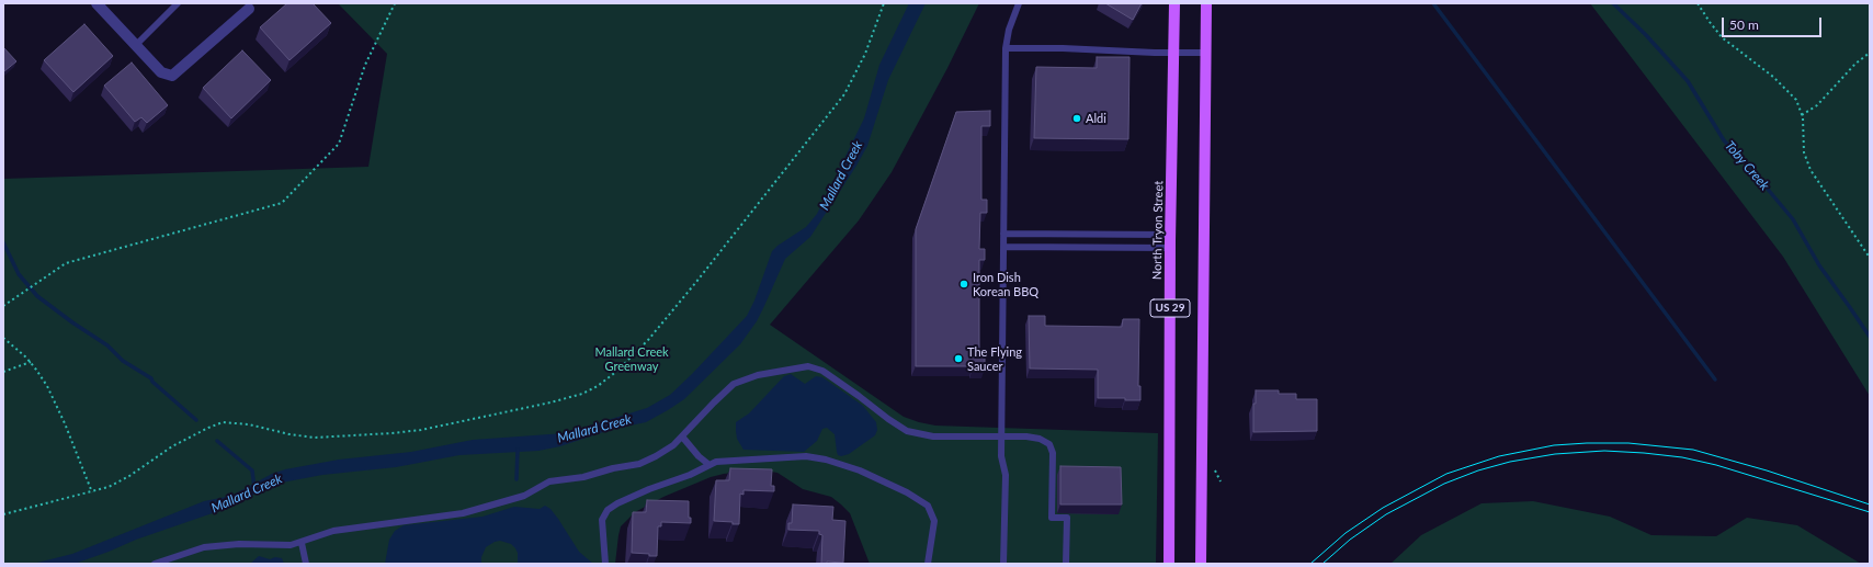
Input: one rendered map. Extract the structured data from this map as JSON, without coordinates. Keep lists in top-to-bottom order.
{
  "streets": {
    "main road": ["North Tryon Street", "US 29"]
  },
  "water": ["Toby Creek", "Mallard Creek"],
  "parks": ["Mallard Creek Greenway"],
  "places": ["Aldi", "Iron Dish Korean BBQ", "The Flying Saucer"],
  "scale_bar": "50 m"
}
